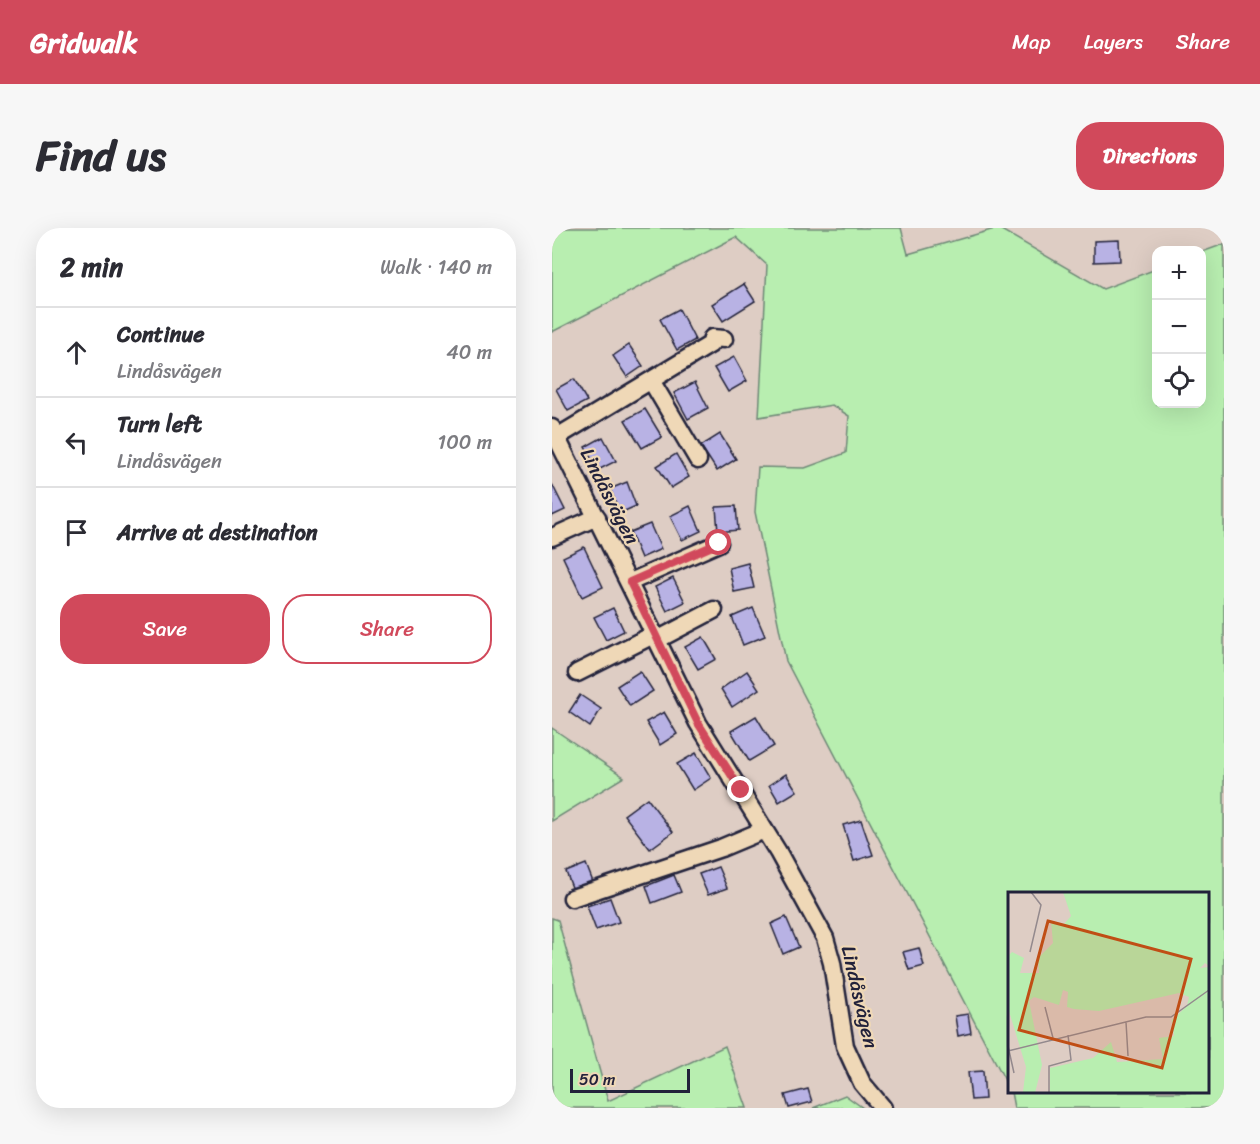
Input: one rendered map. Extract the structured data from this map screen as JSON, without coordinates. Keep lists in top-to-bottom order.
{
  "streets": {
    "street": ["Lindåsvägen"]
  },
  "scale_bar": "50 m",
  "page": {
    "header": "Gridwalk",
    "nav": ["Map", "Layers", "Share"],
    "title": "Find us",
    "buttons": [
      "Directions",
      ["Save", "Share"]
    ],
    "heading": ["2 min", "Walk · 140 m"],
    "map_buttons": ["+", "−"],
    "list": [
      ["Continue", "Lindåsvägen", "40 m"],
      ["Turn left", "Lindåsvägen", "100 m"],
      "Arrive at destination"
    ],
    "scale": "50 m"
  }
}
